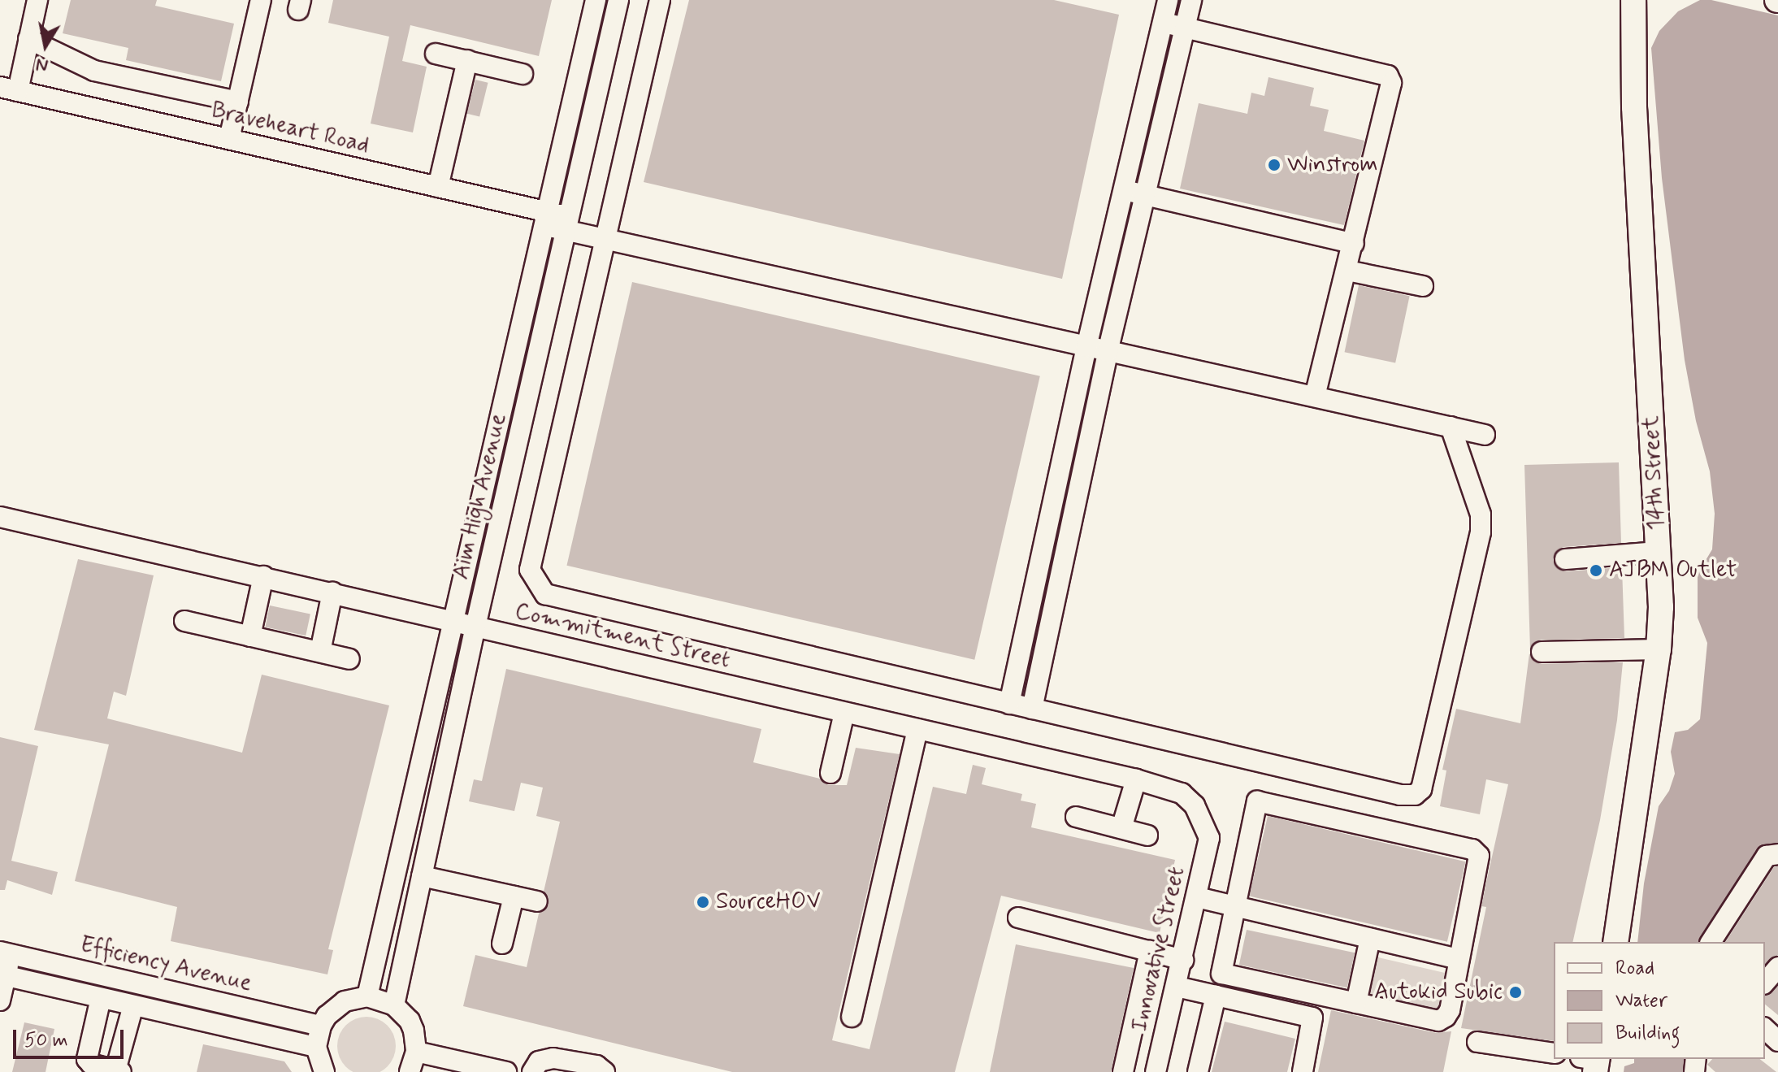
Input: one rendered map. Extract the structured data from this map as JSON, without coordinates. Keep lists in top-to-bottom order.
{
  "streets": {
    "main road": ["14th Street"],
    "street": [
      "Braveheart Road",
      "Aim High Avenue",
      "Commitment Street",
      "Innovative Street",
      "Efficiency Avenue"
    ]
  },
  "crossings": [
    ["Braveheart Road", "Aim High Avenue"],
    ["Aim High Avenue", "Commitment Street"],
    ["Commitment Street", "Innovative Street"]
  ],
  "places": [
    "Winstrom",
    "AJBM Outlet",
    "SourceHOV",
    "Autokid Subic"
  ],
  "legend": ["Road", "Water", "Building"],
  "scale_bar": "50 m",
  "north": "bottom"
}
